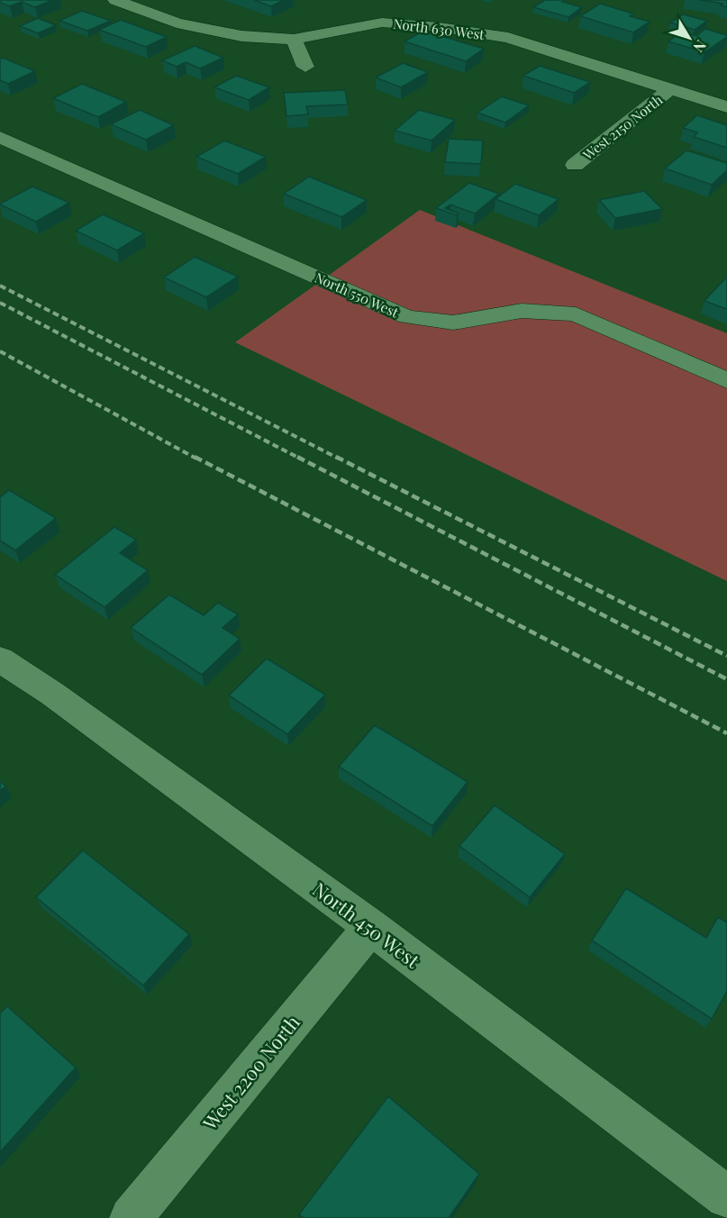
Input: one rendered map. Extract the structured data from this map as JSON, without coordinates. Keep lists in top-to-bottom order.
{
  "streets": {
    "street": [
      "North 630 West",
      "West 2150 North",
      "North 550 West",
      "North 450 West",
      "West 2200 North"
    ]
  },
  "crossings": [
    ["North 630 West", "West 2150 North"],
    ["North 450 West", "West 2200 North"]
  ],
  "north": "bottom right"
}
